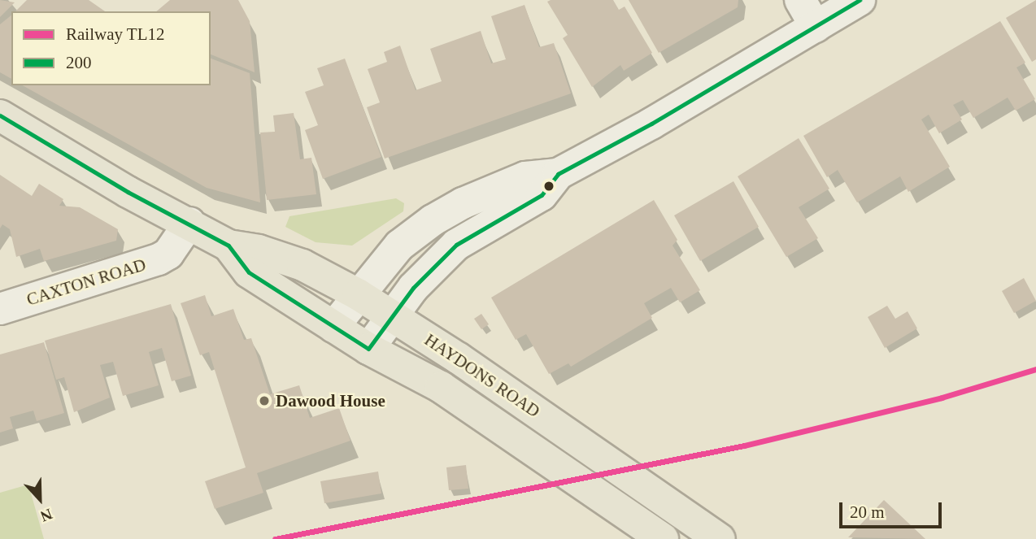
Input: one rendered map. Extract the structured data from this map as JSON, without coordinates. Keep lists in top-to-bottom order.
{
  "streets": {
    "main road": ["HAYDONS ROAD"],
    "street": ["CAXTON ROAD"]
  },
  "crossings": [
    ["CAXTON ROAD", "HAYDONS ROAD"]
  ],
  "places": ["Dawood House"],
  "lines": ["transit line 200", "rail line TL12"],
  "legend": ["Railway TL12", "200"],
  "scale_bar": "20 m",
  "north": "bottom"
}
